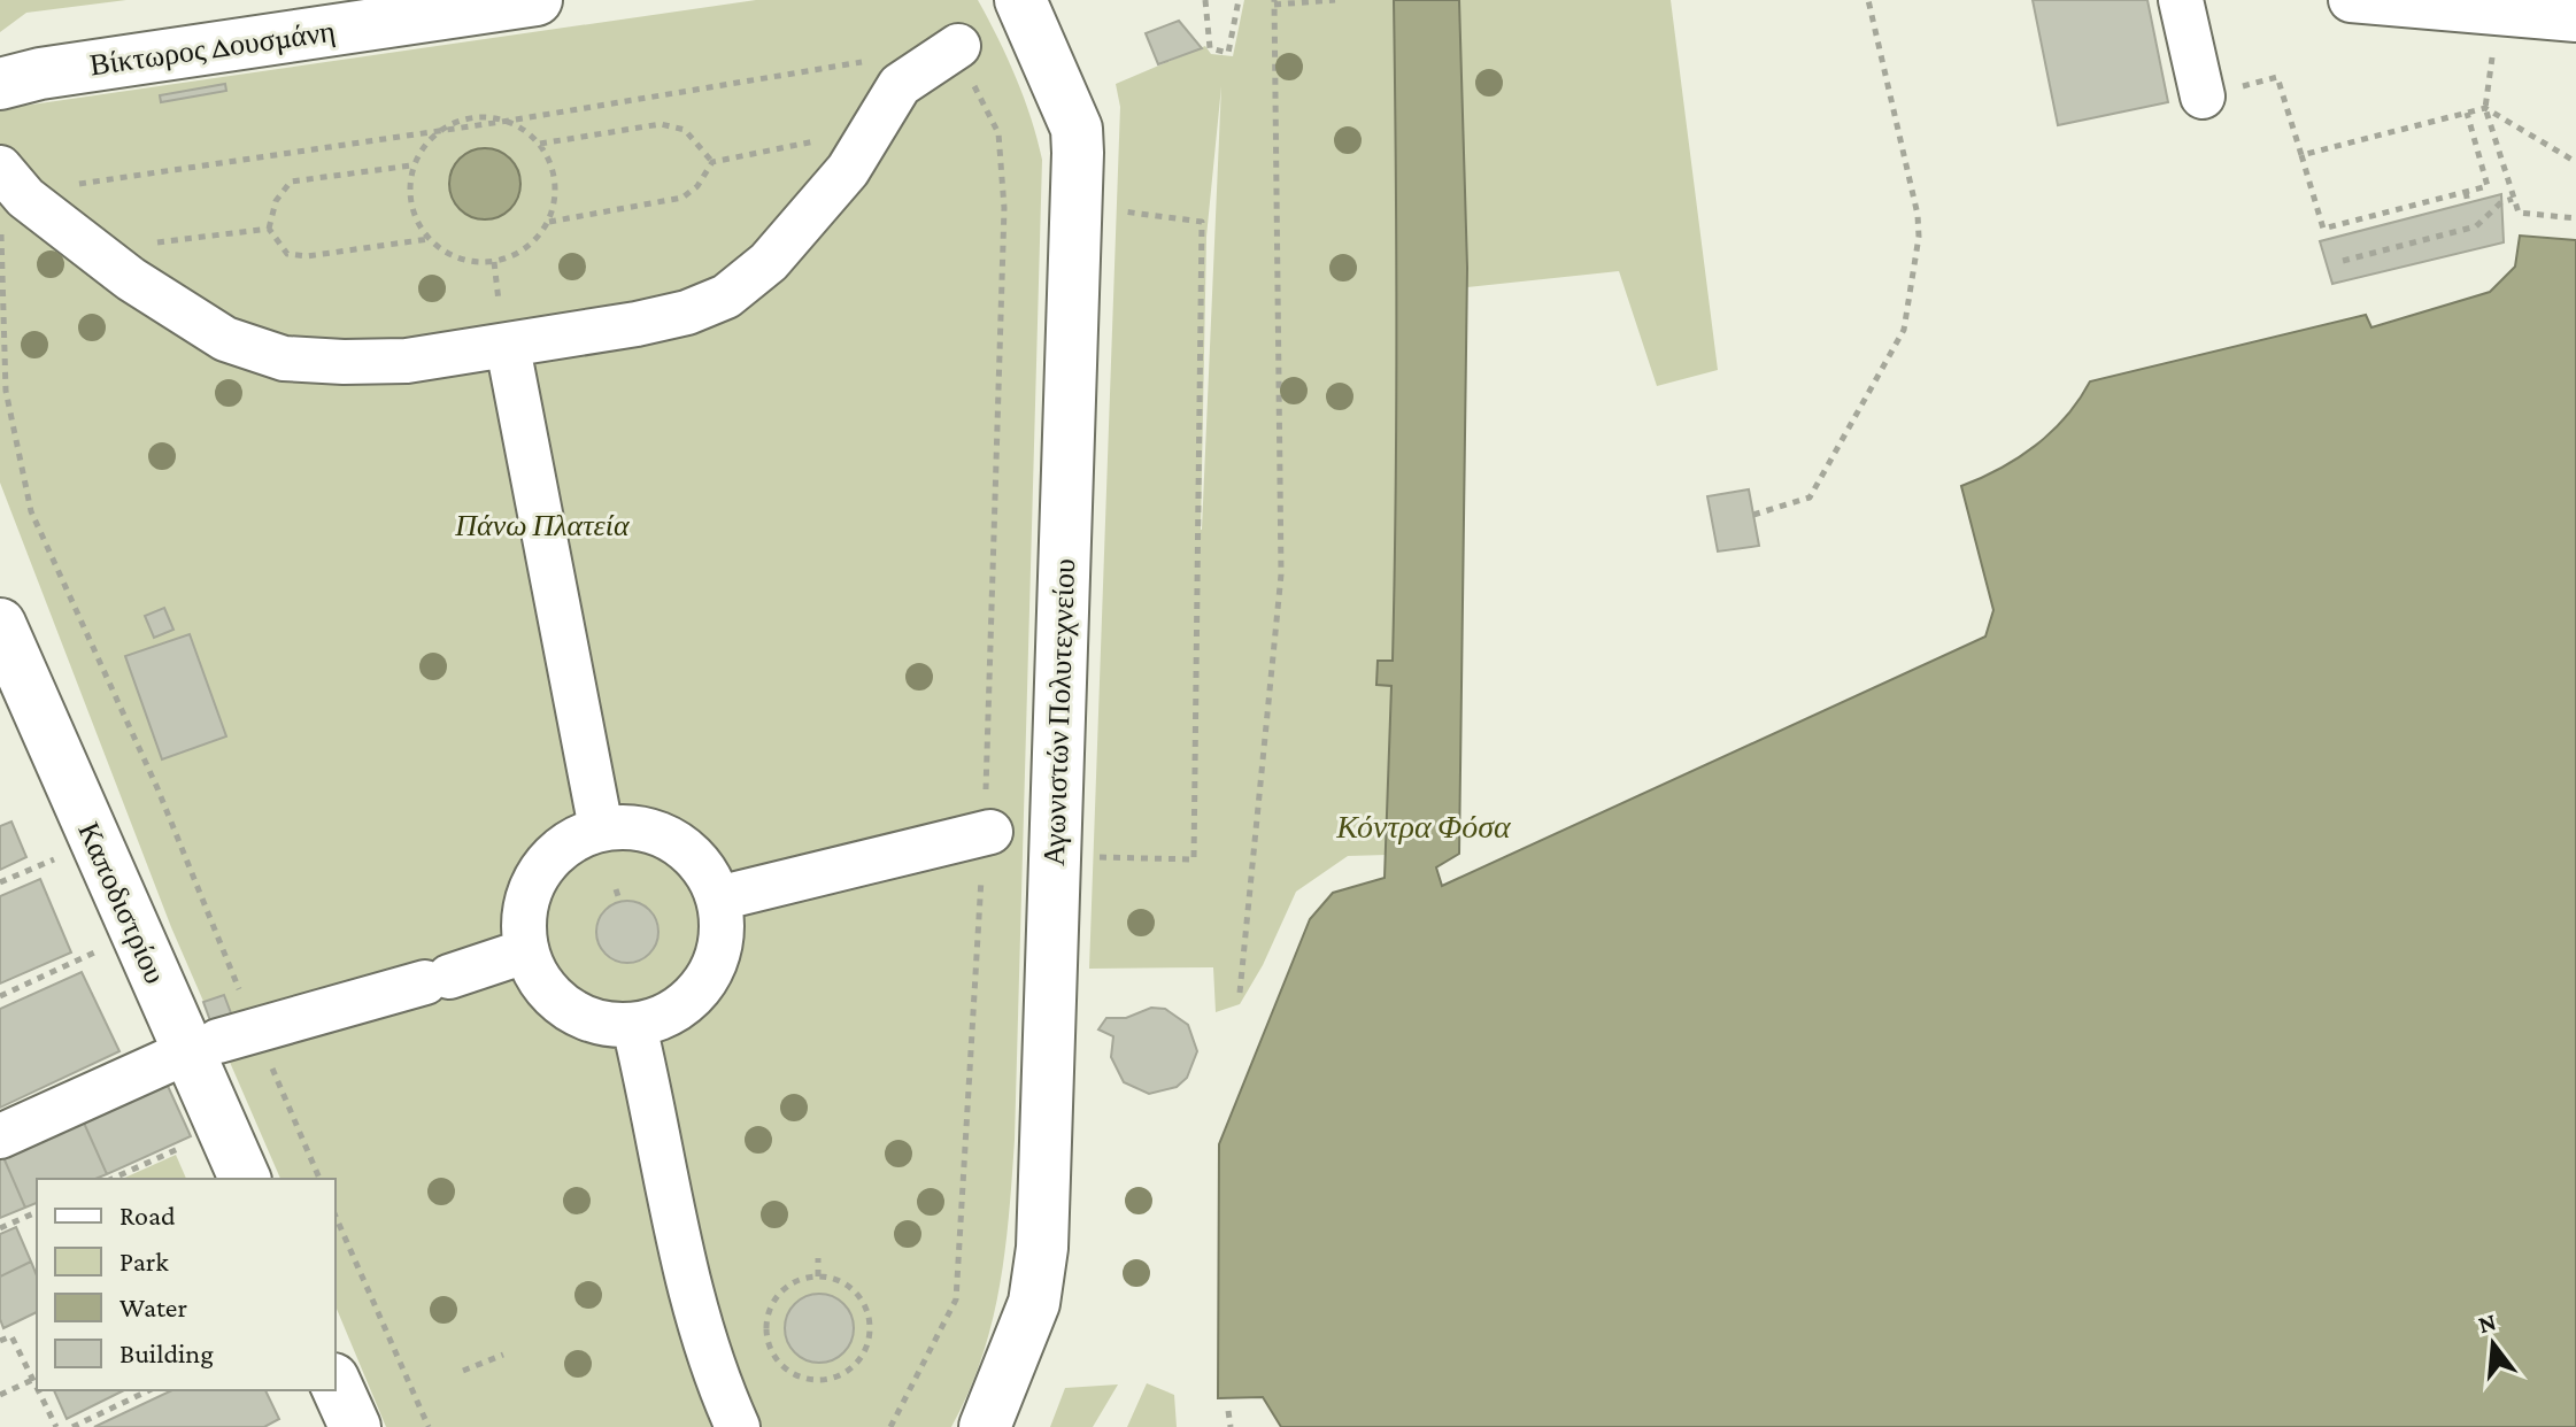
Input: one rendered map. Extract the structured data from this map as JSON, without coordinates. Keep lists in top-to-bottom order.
{
  "streets": {
    "main road": ["Βίκτωρος Δουσμάνη", "Αγωνιστών Πολυτεχνείου", "Καποδιστρίου"]
  },
  "water": ["Κόντρα Φόσα"],
  "parks": ["Πάνω Πλατεία"],
  "legend": [
    "Road",
    "Park",
    "Water",
    "Building"
  ],
  "north": "top"
}
